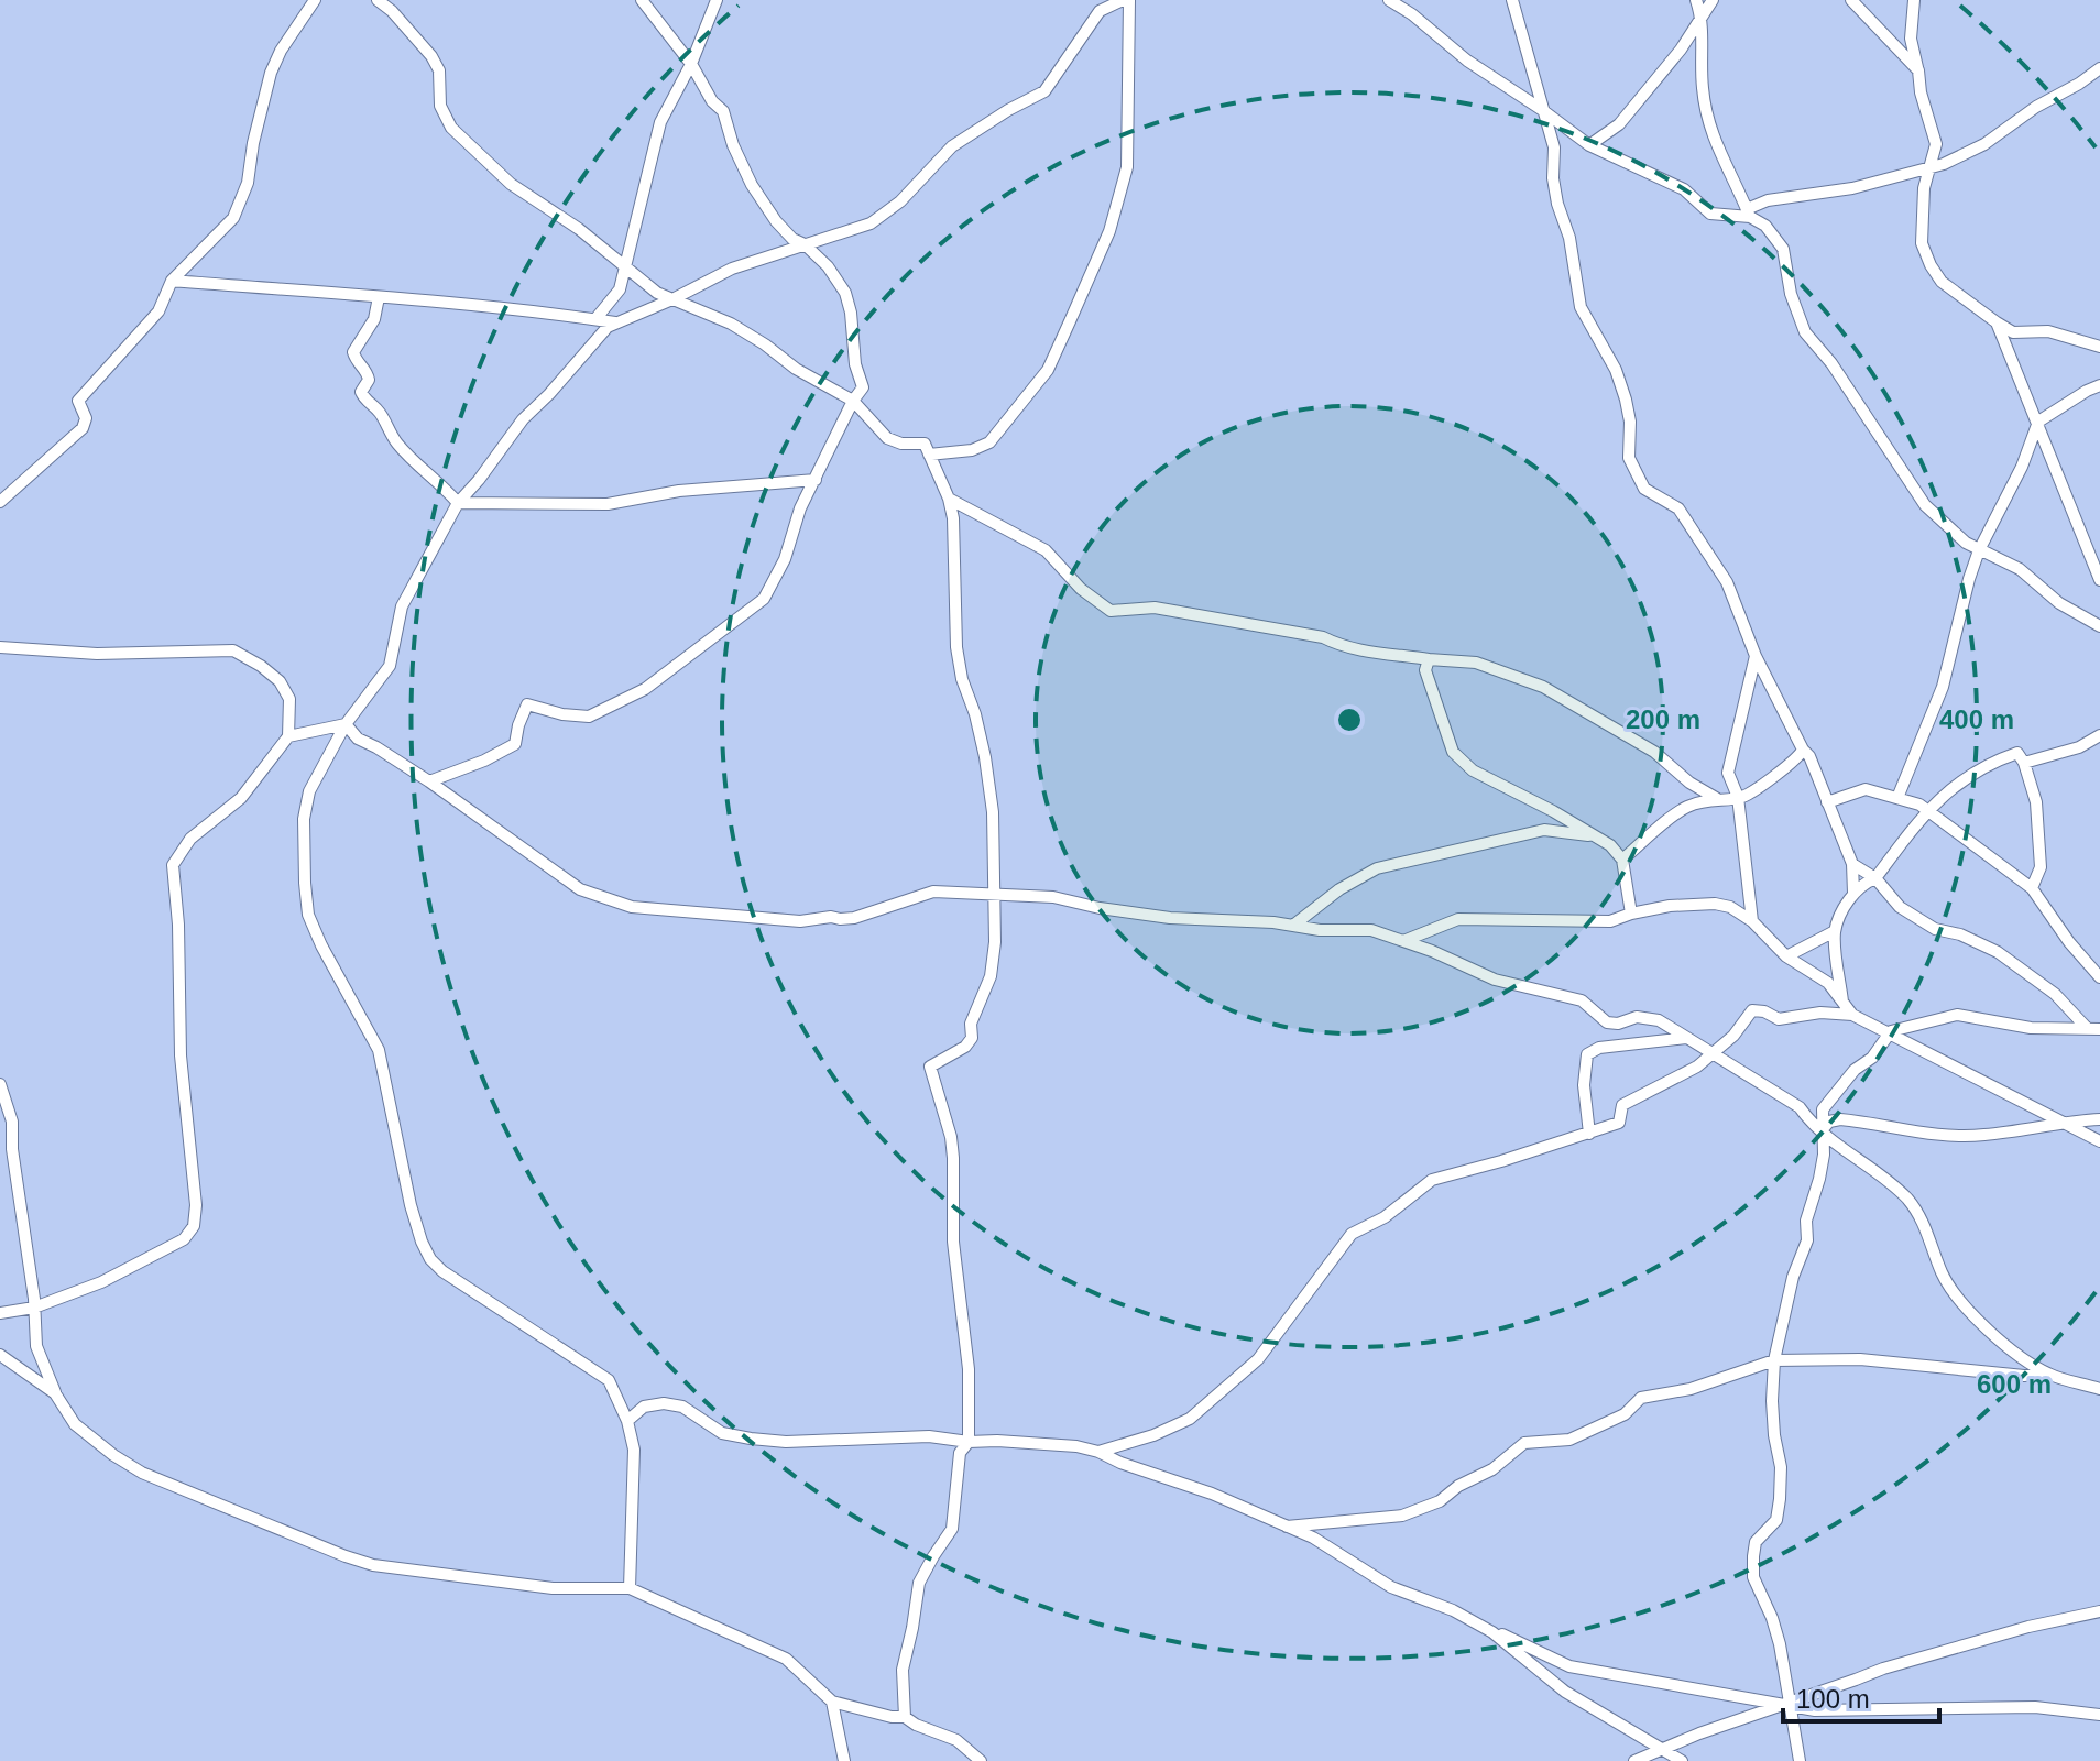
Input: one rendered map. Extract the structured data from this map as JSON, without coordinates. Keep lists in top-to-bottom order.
{
  "scale_bar": "100 m",
  "rings": ["200 m", "400 m", "600 m"]
}
